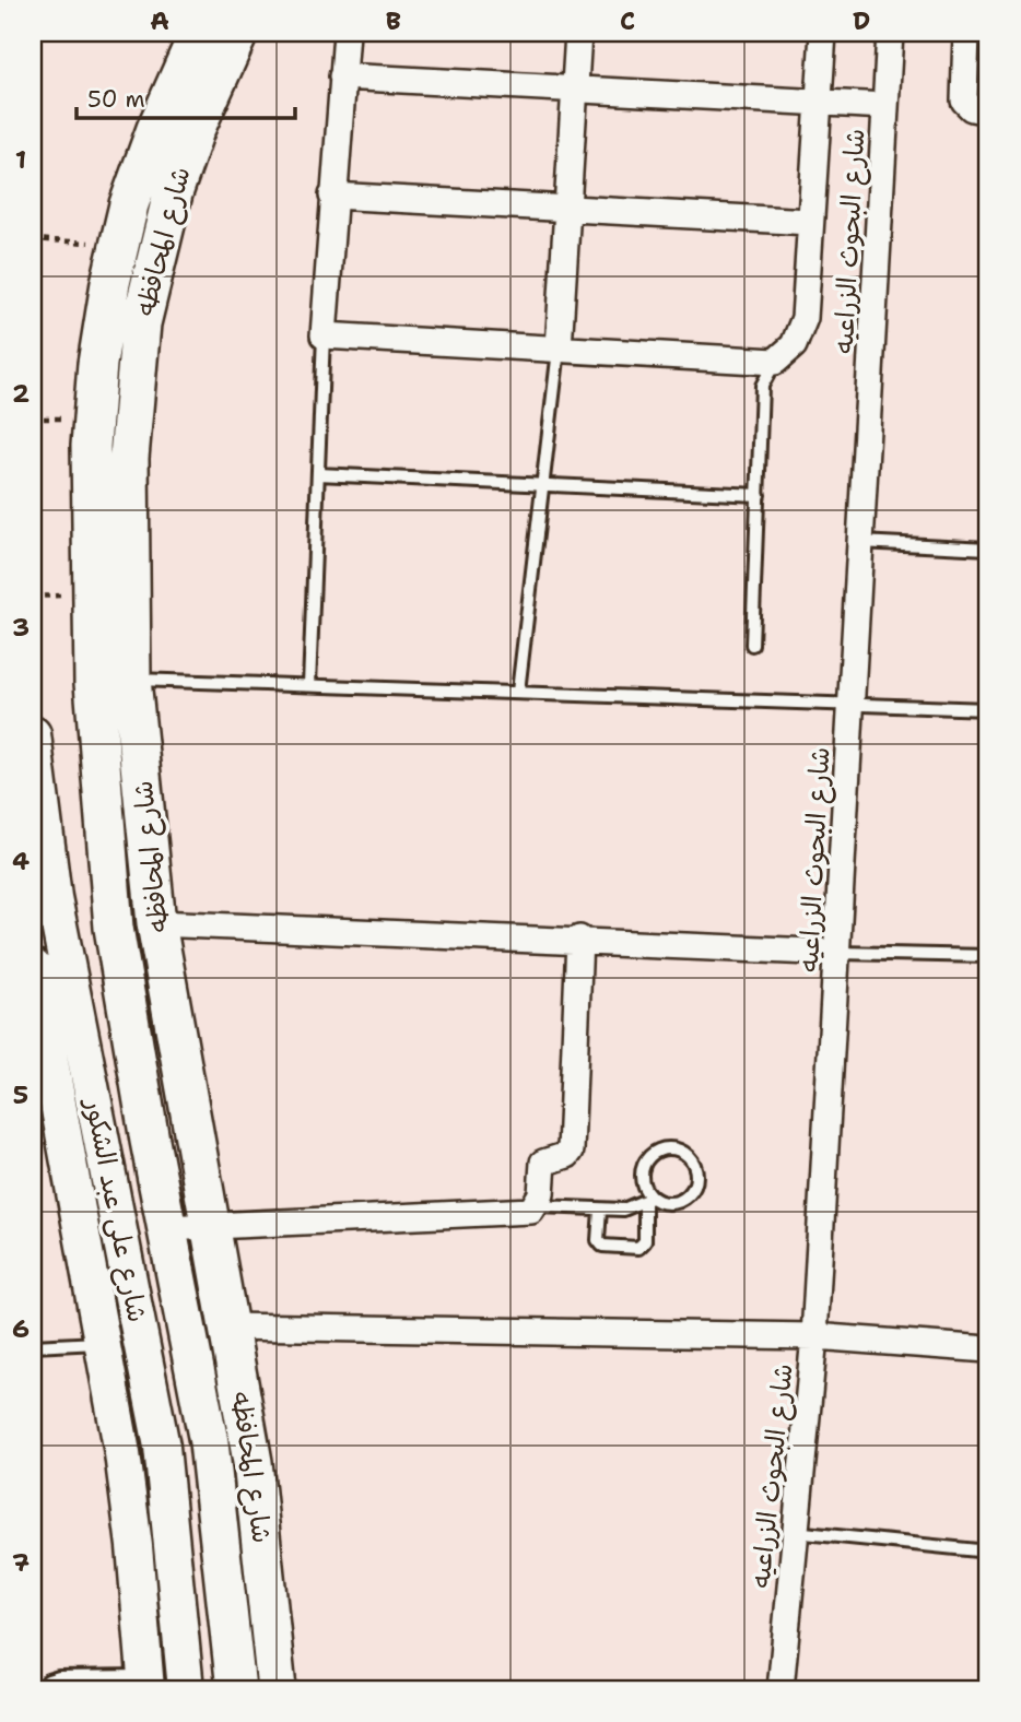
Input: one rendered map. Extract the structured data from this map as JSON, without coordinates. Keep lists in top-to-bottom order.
{
  "streets": {
    "main road": ["شارع المحافظه", "شارع على عبد الشكور"],
    "street": ["شارع البحوث الزراعيه"]
  },
  "scale_bar": "50 m",
  "grid": {
    "columns": [
      "A",
      "B",
      "C",
      "D"
    ],
    "rows": [
      "1",
      "2",
      "3",
      "4",
      "5",
      "6",
      "7"
    ]
  }
}
